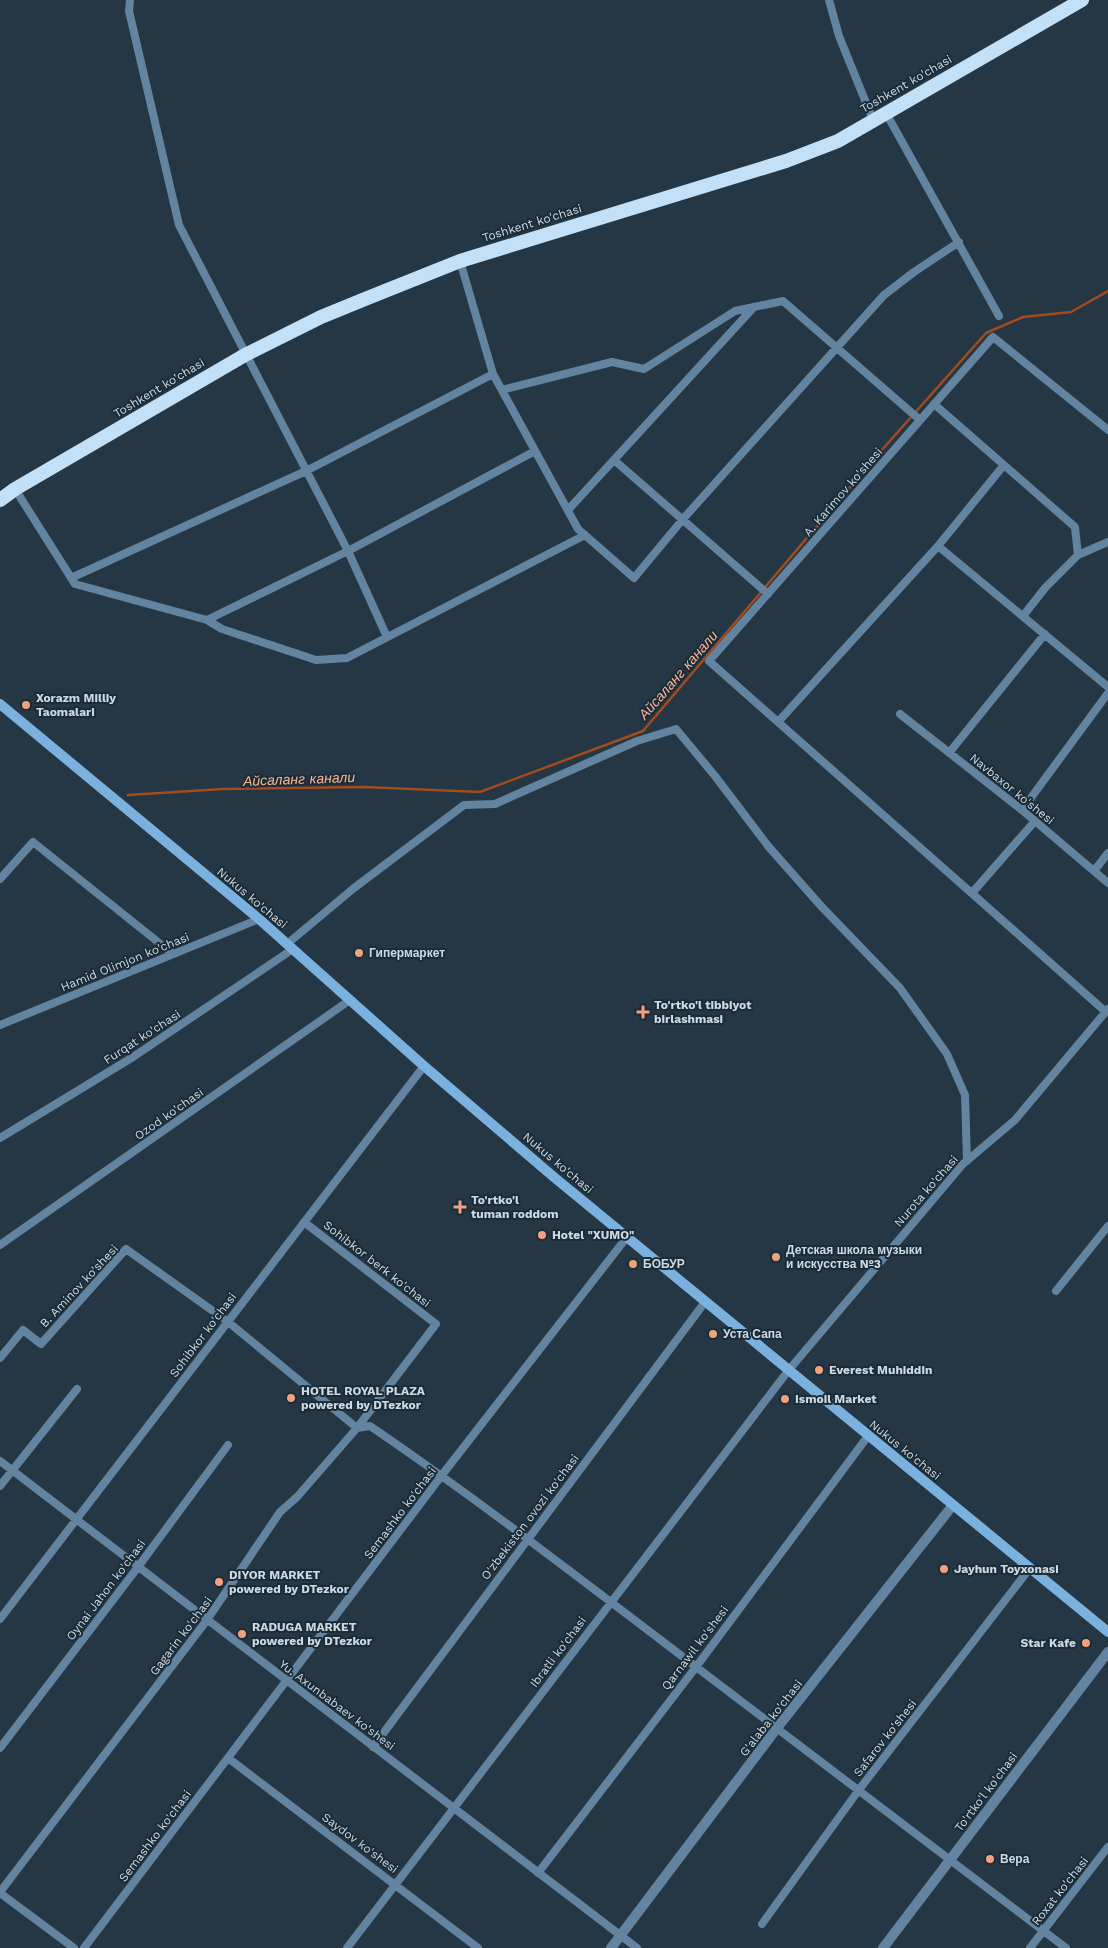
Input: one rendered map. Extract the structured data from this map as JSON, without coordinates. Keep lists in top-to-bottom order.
{
  "streets": {
    "highway": ["Toshkent ko'chasi"],
    "main road": ["Nukus ko'chasi"],
    "street": [
      "A. Karimov ko'shesi",
      "Navbaxor ko'shesi",
      "Hamid Olimjon ko'chasi",
      "Furqat ko'chasi",
      "Ozod ko'chasi",
      "Nurota ko'chasi",
      "Sohibkor berk ko'chasi",
      "B. Aminov ko'shesi",
      "Sohibkor ko'chasi",
      "Semashko ko'chasi",
      "O'zbekiston ovozi ko'chasi",
      "Oynai Jahon ko'chasi",
      "Gagarin ko'chasi",
      "Qarnawil ko'shesi",
      "Ibratli ko'chasi",
      "Yu. Axunbabaev ko'shesi",
      "G'alaba ko'chasi",
      "Safarov ko'shesi",
      "To'rtko'l ko'chasi",
      "Saydov ko'shesi",
      "Roxat ko'chasi"
    ]
  },
  "crossings": [
    ["Nukus ko'chasi", "Hamid Olimjon ko'chasi"],
    ["Nukus ko'chasi", "Furqat ko'chasi"],
    ["Nukus ko'chasi", "Ozod ko'chasi"],
    ["Nukus ko'chasi", "Nurota ko'chasi"],
    ["Nukus ko'chasi", "Sohibkor ko'chasi"],
    ["Nukus ko'chasi", "Semashko ko'chasi"],
    ["Nukus ko'chasi", "O'zbekiston ovozi ko'chasi"],
    ["Nukus ko'chasi", "Qarnawil ko'shesi"],
    ["Nukus ko'chasi", "Ibratli ko'chasi"],
    ["Nukus ko'chasi", "G'alaba ko'chasi"],
    ["Nukus ko'chasi", "Safarov ko'shesi"],
    ["Furqat ko'chasi", "Nurota ko'chasi"],
    ["Nurota ko'chasi", "Ibratli ko'chasi"],
    ["Sohibkor berk ko'chasi", "Sohibkor ko'chasi"],
    ["Sohibkor berk ko'chasi", "Gagarin ko'chasi"],
    ["B. Aminov ko'shesi", "Sohibkor ko'chasi"],
    ["Sohibkor ko'chasi", "Yu. Axunbabaev ko'shesi"],
    ["Semashko ko'chasi", "Yu. Axunbabaev ko'shesi"],
    ["Semashko ko'chasi", "Saydov ko'shesi"],
    ["O'zbekiston ovozi ko'chasi", "Yu. Axunbabaev ko'shesi"],
    ["Oynai Jahon ko'chasi", "Yu. Axunbabaev ko'shesi"],
    ["Gagarin ko'chasi", "Yu. Axunbabaev ko'shesi"],
    ["Qarnawil ko'shesi", "Yu. Axunbabaev ko'shesi"],
    ["Ibratli ko'chasi", "Yu. Axunbabaev ko'shesi"],
    ["Ibratli ko'chasi", "Saydov ko'shesi"],
    ["Yu. Axunbabaev ko'shesi", "G'alaba ko'chasi"]
  ],
  "water": ["Айсаланг канали"],
  "places": {
    "other": [
      "Xorazm Milliy Taomalari",
      "Гипермаркет",
      "Hotel \"XUMO\"",
      "Детская школа музыки и искусства №3",
      "БОБУР",
      "Уста Сапа",
      "Everest Muhiddin",
      "HOTEL ROYAL PLAZA powered by DTezkor",
      "Ismoil Market",
      "Jayhun Toyxonasi",
      "DIYOR MARKET powered by DTezkor",
      "RADUGA MARKET powered by DTezkor",
      "Star Kafe",
      "Вера"
    ],
    "health": ["To'rtko'l tibbiyot birlashmasi", "To'rtko'l tuman roddom"]
  }
}
